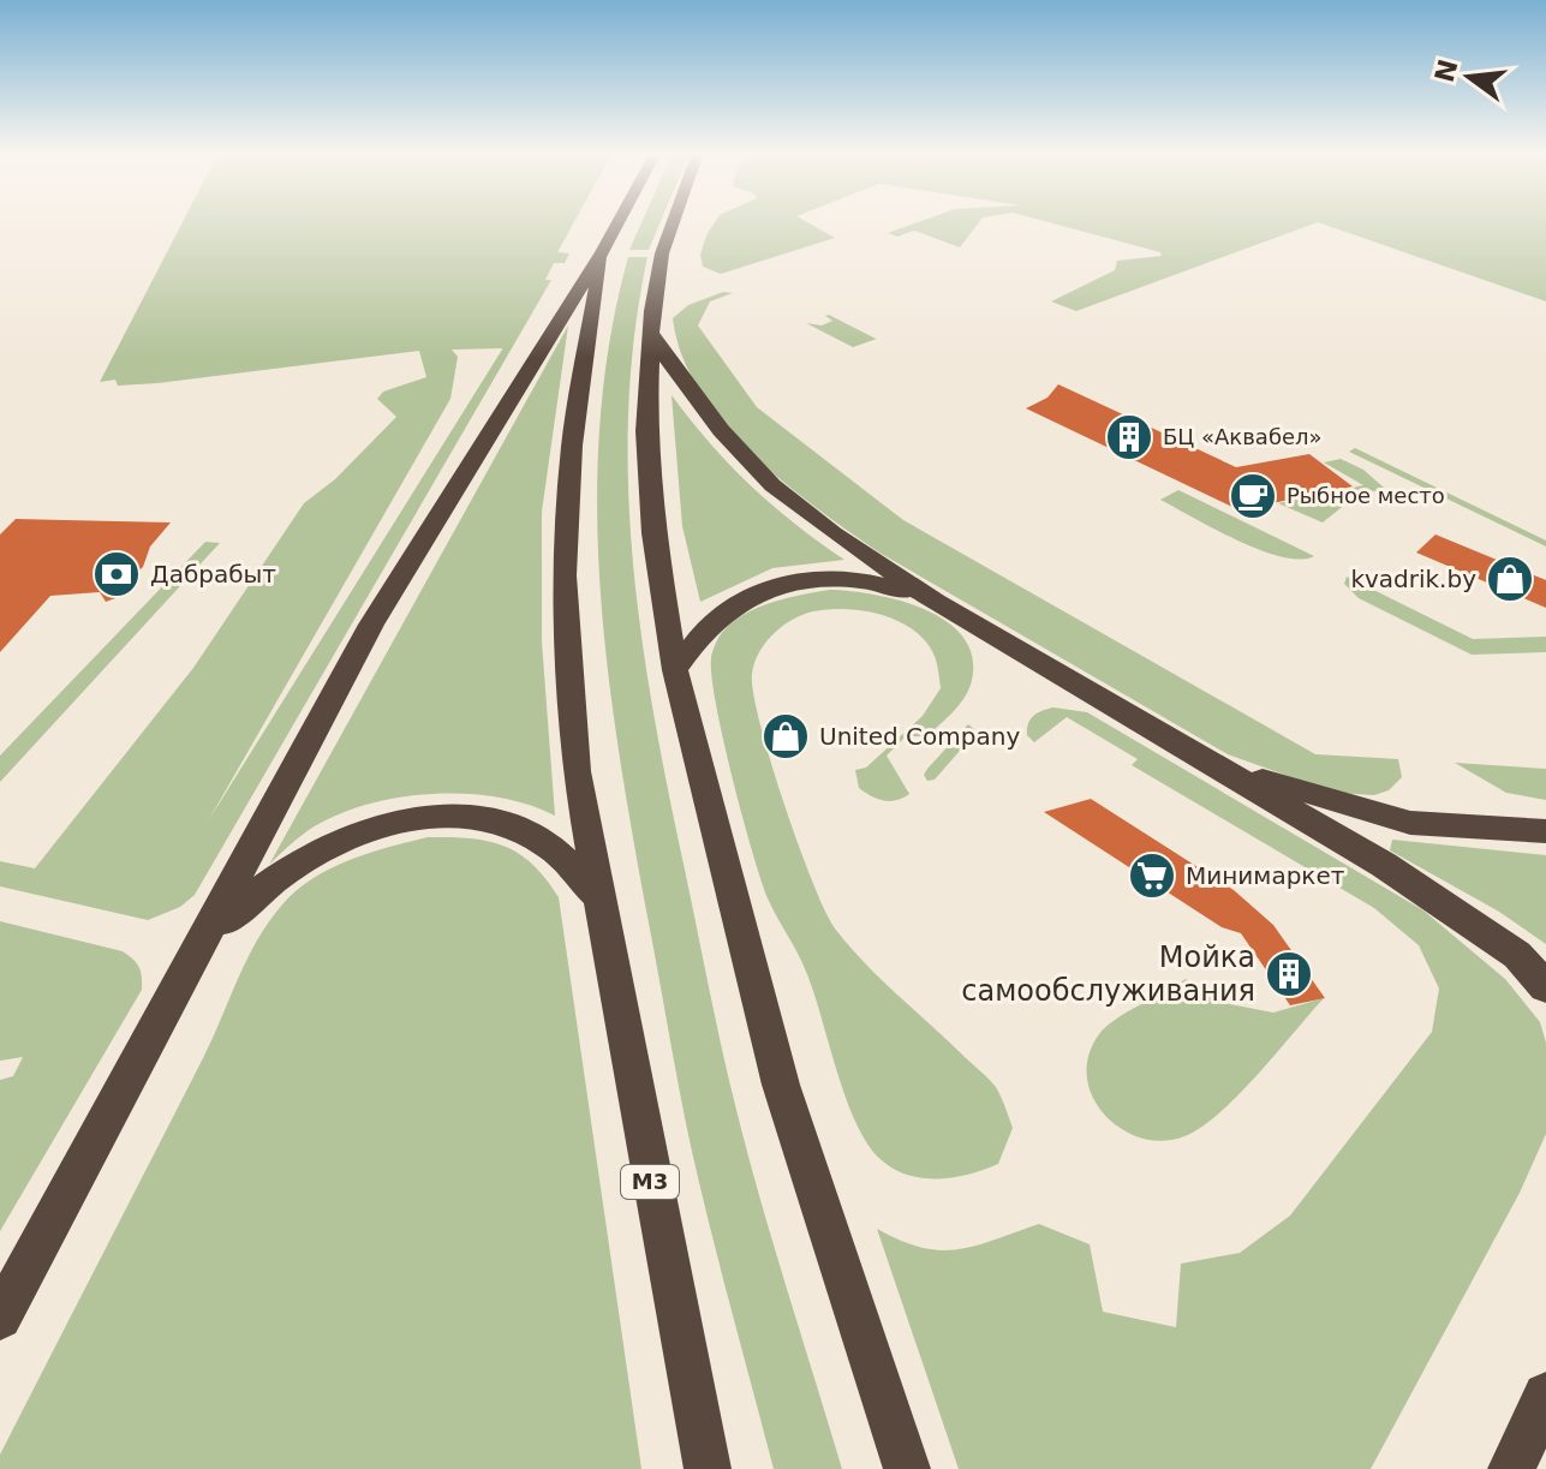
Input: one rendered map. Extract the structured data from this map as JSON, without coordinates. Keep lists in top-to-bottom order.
{
  "streets": {
    "highway": ["М3"]
  },
  "places": {
    "building": ["БЦ «Аквабел»", "Мойка самообслуживания"],
    "cafe": ["Рыбное место"],
    "bank": ["Дабрабыт"],
    "shop": ["kvadrik.by", "United Company"],
    "supermarket": ["Минимаркет"]
  },
  "north": "left"
}
